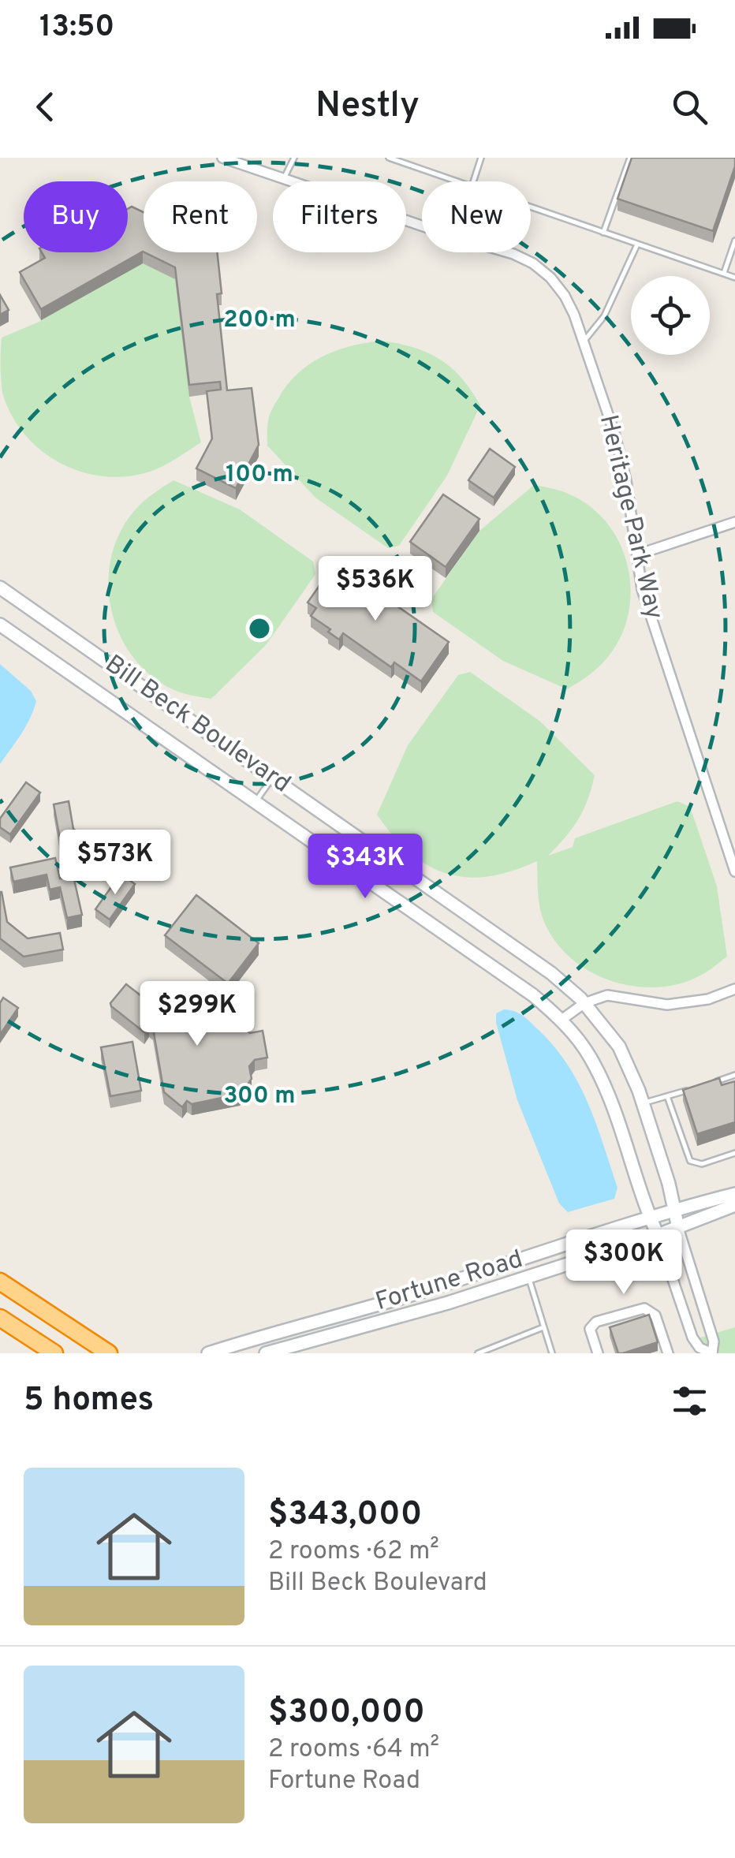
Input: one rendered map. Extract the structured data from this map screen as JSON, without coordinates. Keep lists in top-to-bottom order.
{
  "streets": {
    "street": ["Heritage Park Way", "Bill Beck Boulevard", "Fortune Road"]
  },
  "crossings": [
    ["Bill Beck Boulevard", "Fortune Road"]
  ],
  "page": {
    "status": "13:50",
    "header": "Nestly",
    "chip": [
      "Buy",
      "Rent",
      "Filters",
      "New"
    ],
    "price": [
      "$536K",
      "$573K",
      "$343K",
      "$299K",
      "$300K"
    ],
    "heading": "5 homes",
    "list": [
      {
        "name": "$343,000",
        "note": "2 rooms · 62 m² · Bill Beck Boulevard"
      },
      {
        "name": "$300,000",
        "note": "2 rooms · 64 m² · Fortune Road"
      }
    ]
  },
  "rings": ["200 m", "100 m", "300 m"]
}
